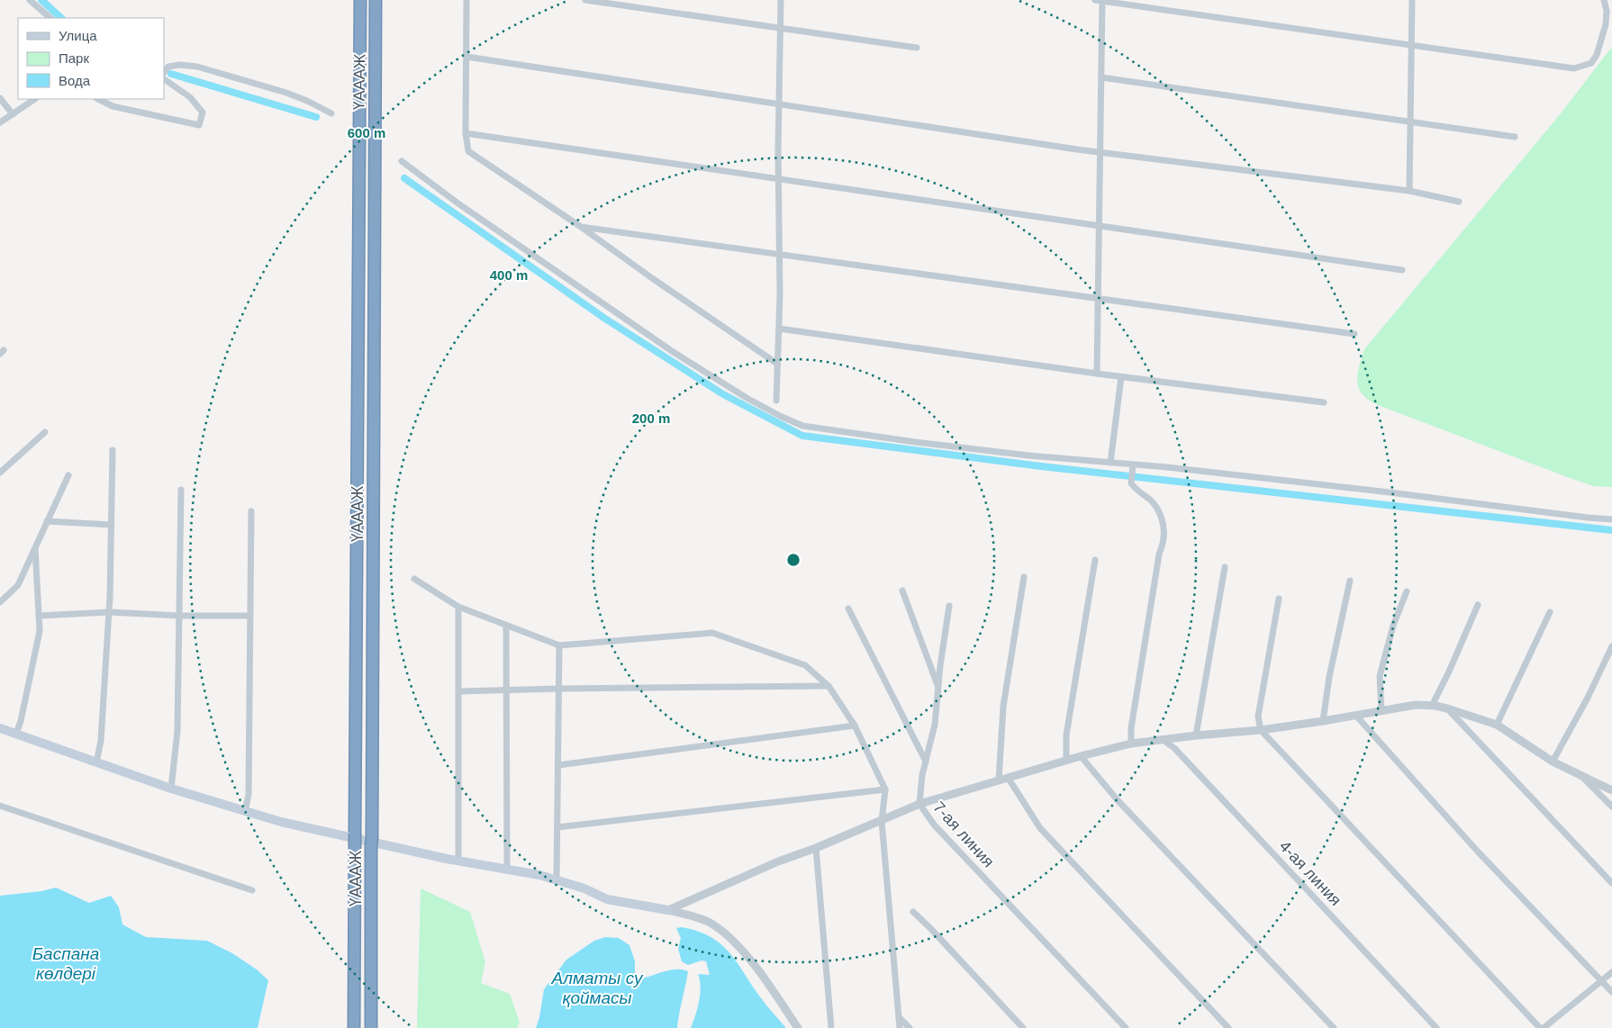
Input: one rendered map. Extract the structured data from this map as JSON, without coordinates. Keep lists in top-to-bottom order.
{
  "streets": {
    "highway": ["ҮАААЖ"],
    "street": ["7-ая линия", "4-ая линия"]
  },
  "water": ["Баспана көлдері", "Алматы су қоймасы"],
  "legend": ["Улица", "Парк", "Вода"],
  "rings": ["600 m", "400 m", "200 m"]
}
